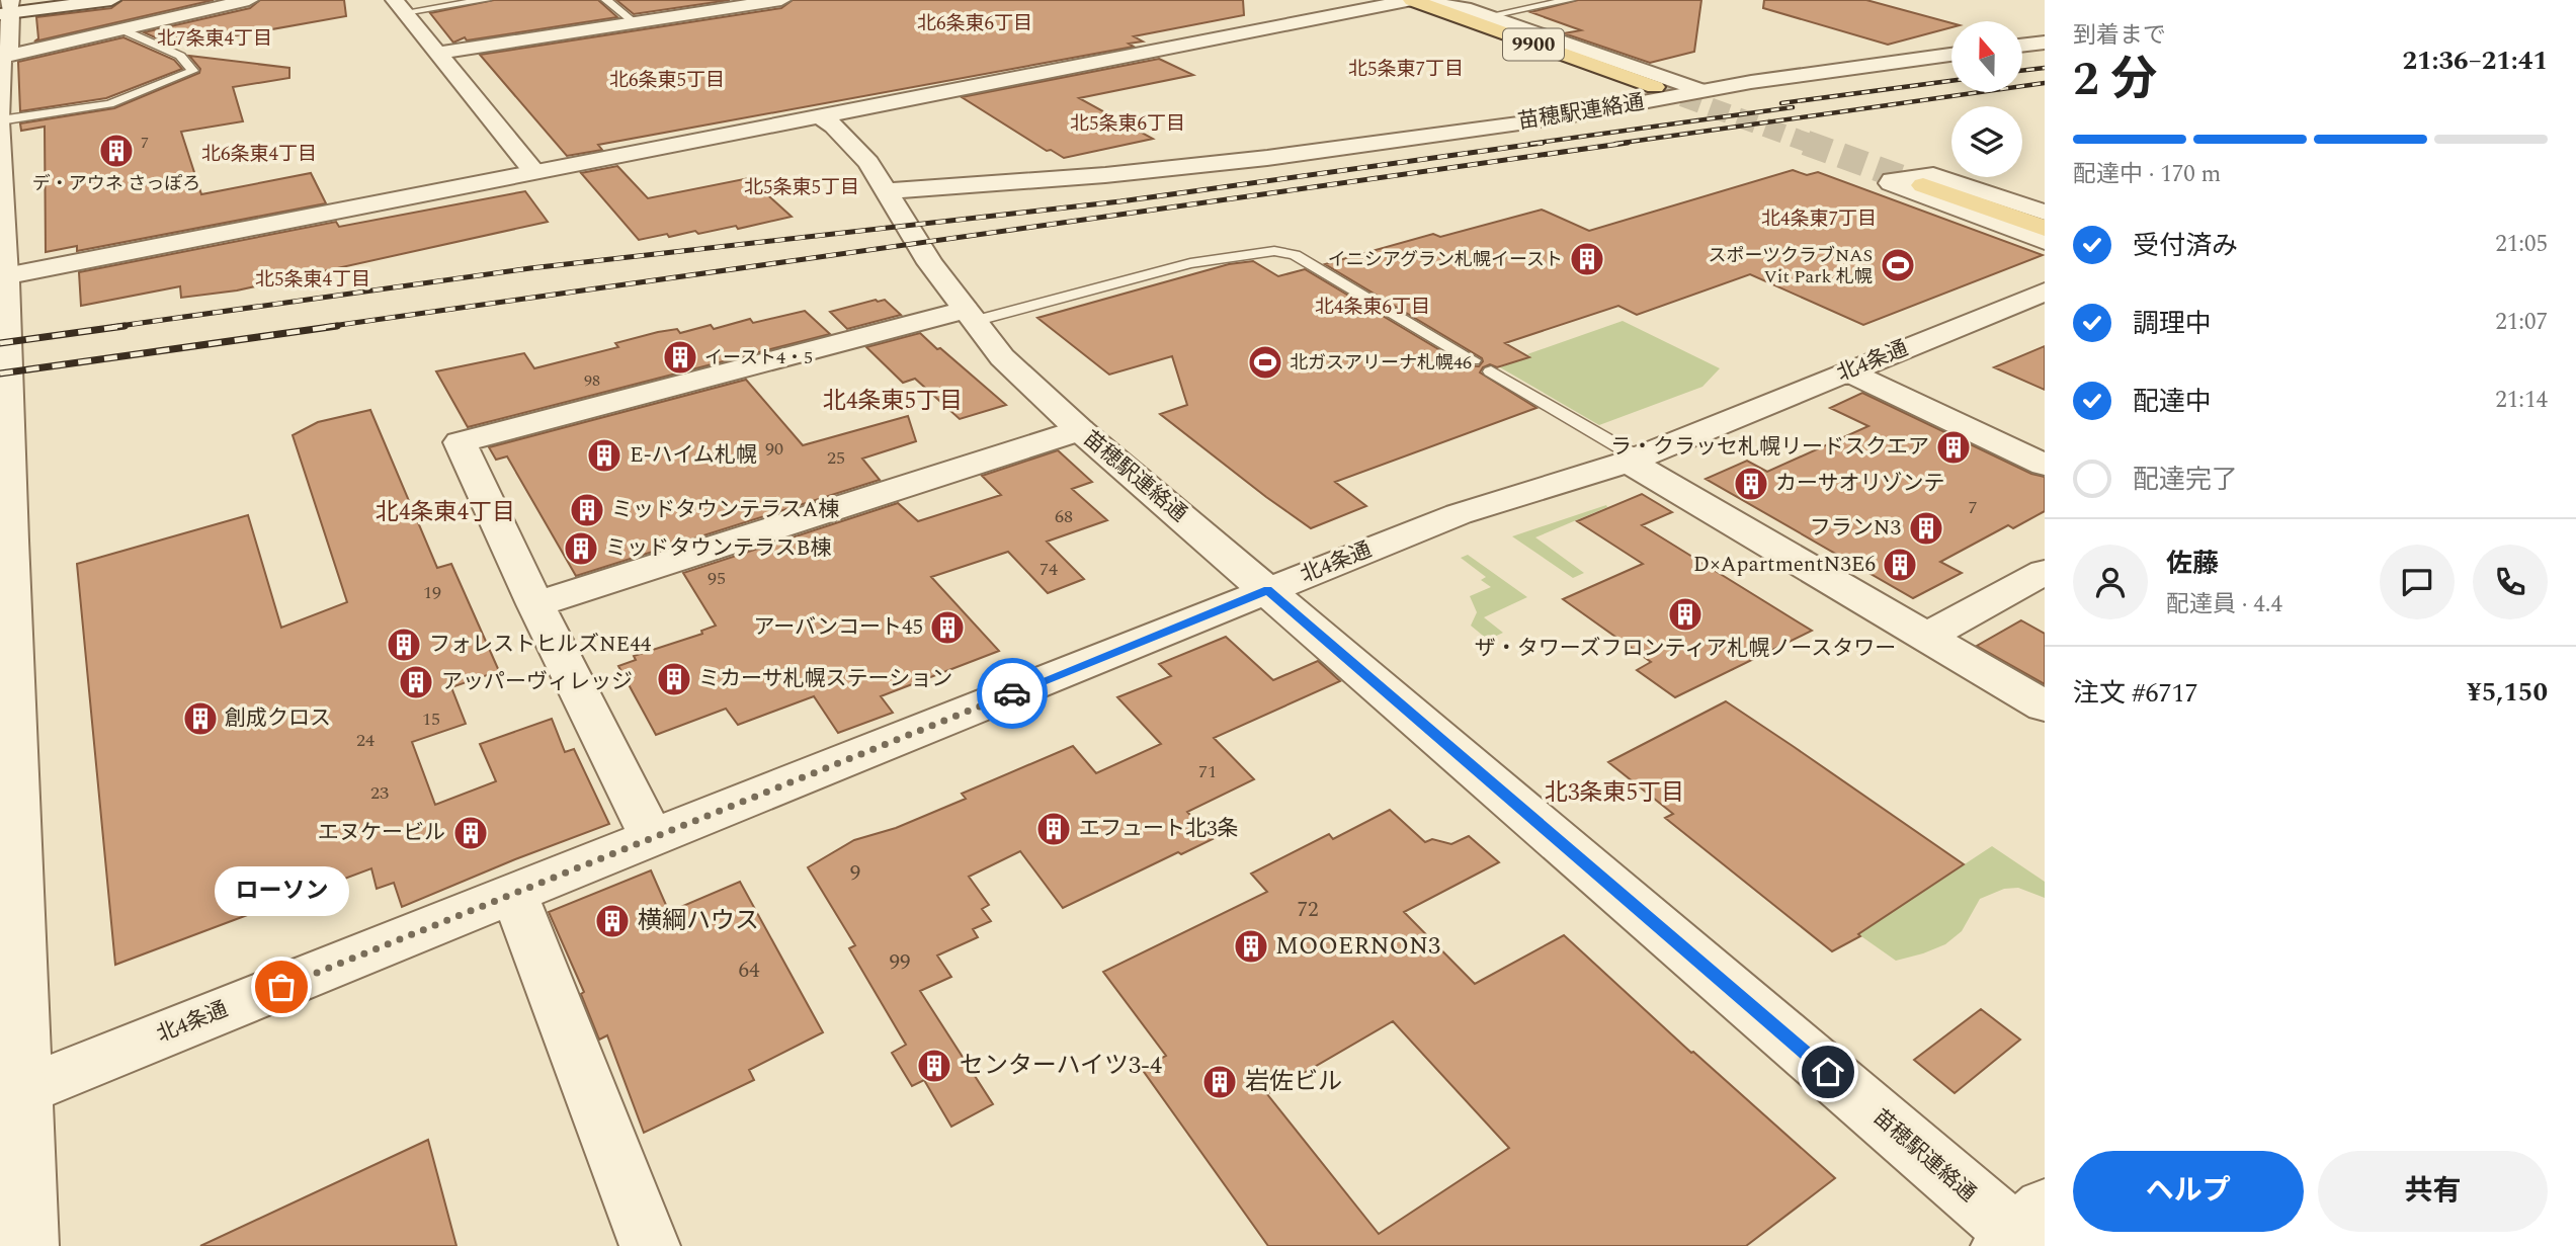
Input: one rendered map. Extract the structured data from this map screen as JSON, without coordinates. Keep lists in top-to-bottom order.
{
  "streets": {
    "street": ["苗穂駅連絡通", "北4条通"]
  },
  "crossings": [
    ["苗穂駅連絡通", "北4条通"]
  ],
  "districts": [
    "北6条東6丁目",
    "北7条東4丁目",
    "北5条東7丁目",
    "北6条東5丁目",
    "北5条東6丁目",
    "北6条東4丁目",
    "北5条東5丁目",
    "北4条東7丁目",
    "北5条東4丁目",
    "北4条東6丁目",
    "北4条東5丁目",
    "北4条東4丁目",
    "北3条東5丁目"
  ],
  "places": {
    "building": [
      "デ・アウネ さっぽろ",
      "イニシアグラン札幌イースト",
      "イースト4・5",
      "ラ・クラッセ札幌リードスクエア",
      "E-ハイム札幌",
      "カーサオリゾンテ",
      "ミッドタウンテラスA棟",
      "フランN3",
      "ミッドタウンテラスB棟",
      "D×ApartmentN3E6",
      "ザ・タワーズフロンティア札幌ノースタワー",
      "アーバンコート45",
      "フォレストヒルズNE44",
      "ミカーサ札幌ステーション",
      "アッパーヴィレッジ",
      "創成クロス",
      "エフュート北3条",
      "エヌケービル",
      "横綱ハウス",
      "MOOERNON3",
      "センターハイツ3-4",
      "岩佐ビル"
    ],
    "sports": ["スポーツクラブNAS Vit Park 札幌", "北ガスアリーナ札幌46"],
    "other": ["ローソン"]
  },
  "house_numbers": [
    "7",
    "98",
    "90",
    "25",
    "7",
    "68",
    "74",
    "95",
    "19",
    "15",
    "24",
    "71",
    "23",
    "9",
    "72",
    "99",
    "64"
  ],
  "north": "top",
  "page": {
    "heading": ["2 分", "到着まで", "21:36–21:41"],
    "panel": [
      "佐藤",
      "配達員 · 4.4",
      "注文 #6717",
      "¥5,150"
    ],
    "bar": "配達中 · 170 m",
    "list": [
      ["受付済み", "21:05"],
      ["調理中", "21:07"],
      ["配達中", "21:14"],
      "配達完了"
    ],
    "bubble": "ローソン",
    "buttons": ["ヘルプ", "共有"]
  }
}
